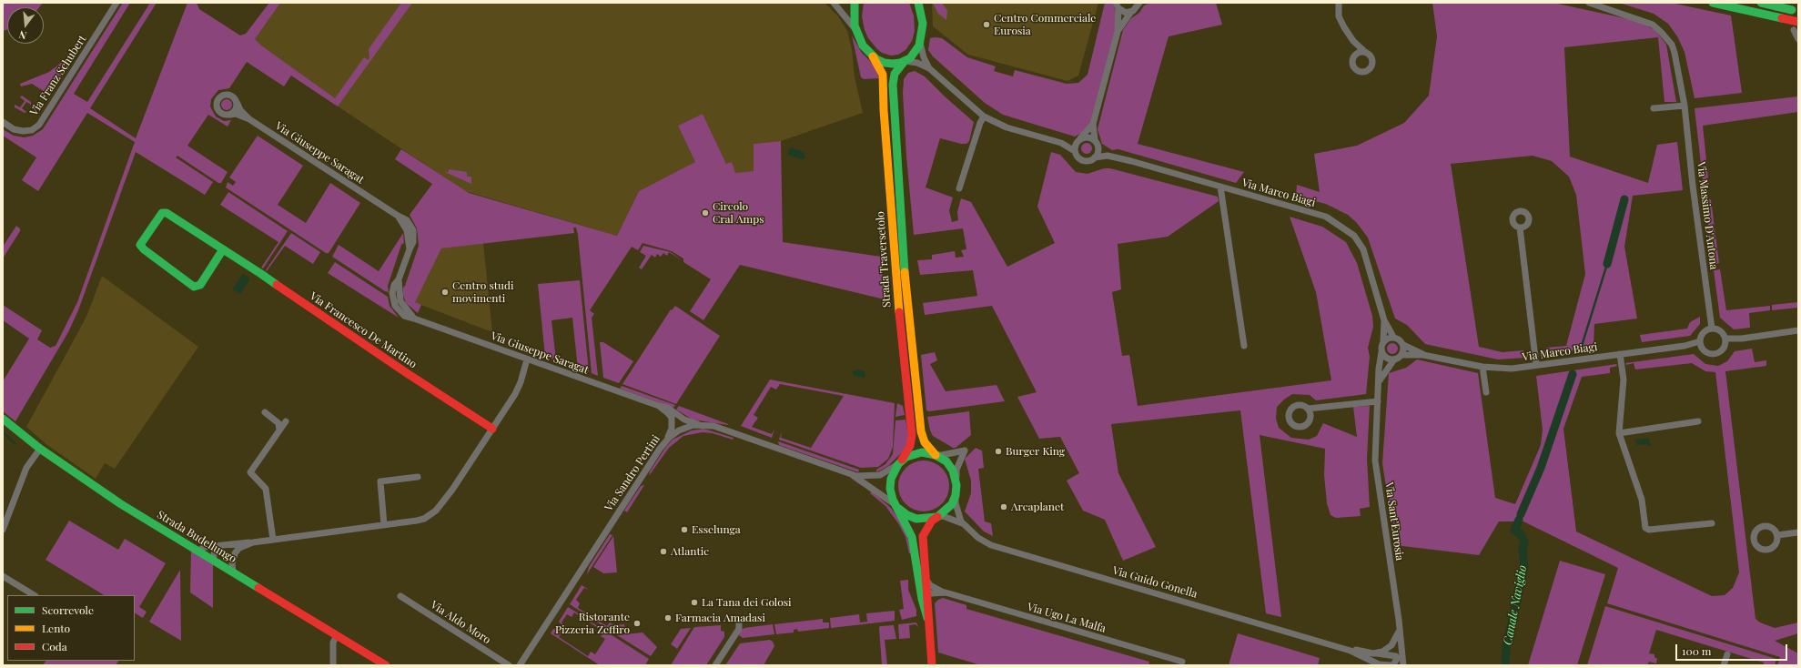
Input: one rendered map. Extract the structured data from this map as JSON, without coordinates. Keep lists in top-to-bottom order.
{
  "streets": {
    "main road": ["Strada Traversetolo", "Via Francesco De Martino", "Strada Budellungo"],
    "street": [
      "Via Franz Schubert",
      "Via Giuseppe Saragat",
      "Via Marco Biagi",
      "Via Massimo D'Antona",
      "Via Sandro Pertini",
      "Via Sant'Eurosia",
      "Via Guido Gonella",
      "Via Ugo La Malfa",
      "Via Aldo Moro"
    ]
  },
  "crossings": [
    ["Via Giuseppe Saragat", "Via Sandro Pertini"],
    ["Via Marco Biagi", "Via Massimo D'Antona"],
    ["Via Marco Biagi", "Via Sant'Eurosia"],
    ["Strada Traversetolo", "Via Sandro Pertini"],
    ["Strada Traversetolo", "Via Guido Gonella"],
    ["Strada Traversetolo", "Via Ugo La Malfa"],
    ["Via Sandro Pertini", "Via Guido Gonella"]
  ],
  "water": ["Canale Naviglio"],
  "places": [
    "Centro Commerciale Eurosia",
    "Circolo Cral Amps",
    "Centro studi movimenti",
    "Burger King",
    "Arcaplanet",
    "Esselunga",
    "Atlantic",
    "La Tana dei Golosi",
    "Farmacia Amadasi",
    "Ristorante Pizzeria Zeffiro"
  ],
  "legend": ["Scorrevole", "Lento", "Coda"],
  "scale_bar": "100 m",
  "north": "bottom"
}
